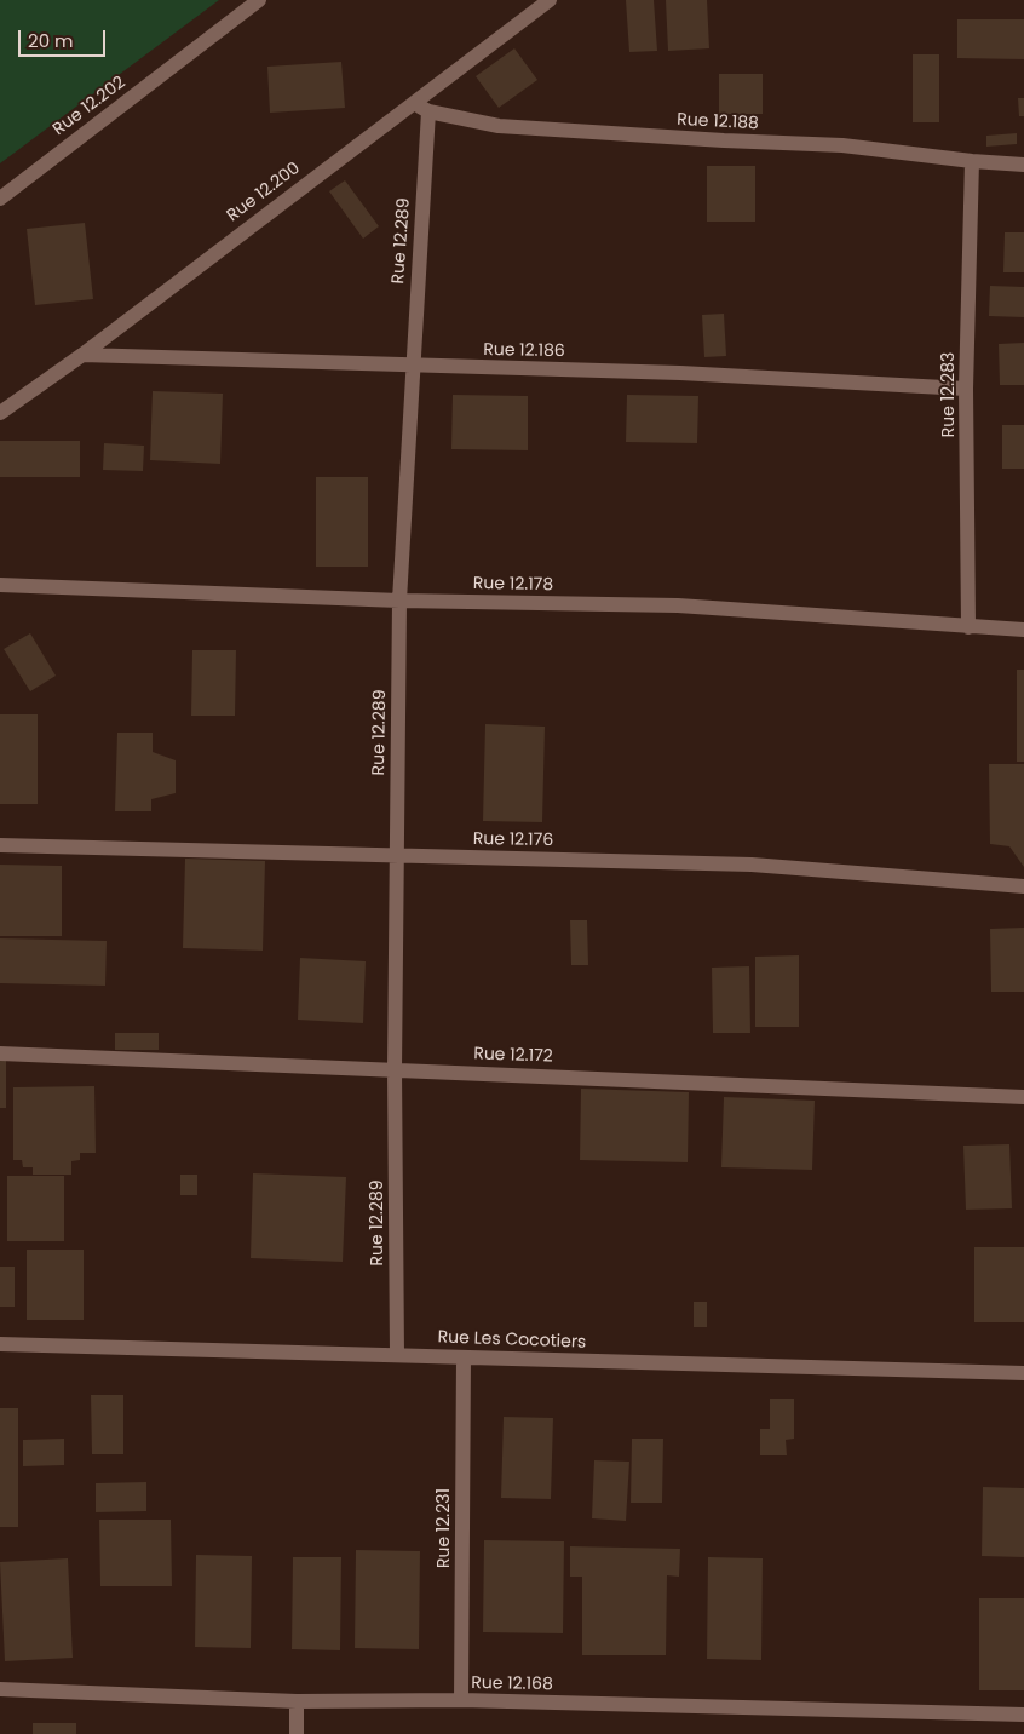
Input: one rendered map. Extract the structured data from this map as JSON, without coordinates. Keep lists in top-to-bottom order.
{
  "streets": {
    "street": [
      "Rue 12.202",
      "Rue 12.188",
      "Rue 12.200",
      "Rue 12.289",
      "Rue 12.186",
      "Rue 12.283",
      "Rue 12.178",
      "Rue 12.176",
      "Rue 12.172",
      "Rue Les Cocotiers",
      "Rue 12.231",
      "Rue 12.168"
    ]
  },
  "crossings": [
    ["Rue 12.188", "Rue 12.200"],
    ["Rue 12.188", "Rue 12.289"],
    ["Rue 12.188", "Rue 12.283"],
    ["Rue 12.200", "Rue 12.186"],
    ["Rue 12.289", "Rue 12.186"],
    ["Rue 12.289", "Rue 12.178"],
    ["Rue 12.289", "Rue 12.176"],
    ["Rue 12.289", "Rue 12.172"],
    ["Rue 12.289", "Rue Les Cocotiers"],
    ["Rue 12.186", "Rue 12.283"],
    ["Rue 12.283", "Rue 12.178"],
    ["Rue Les Cocotiers", "Rue 12.231"],
    ["Rue 12.231", "Rue 12.168"]
  ],
  "scale_bar": "20 m"
}
